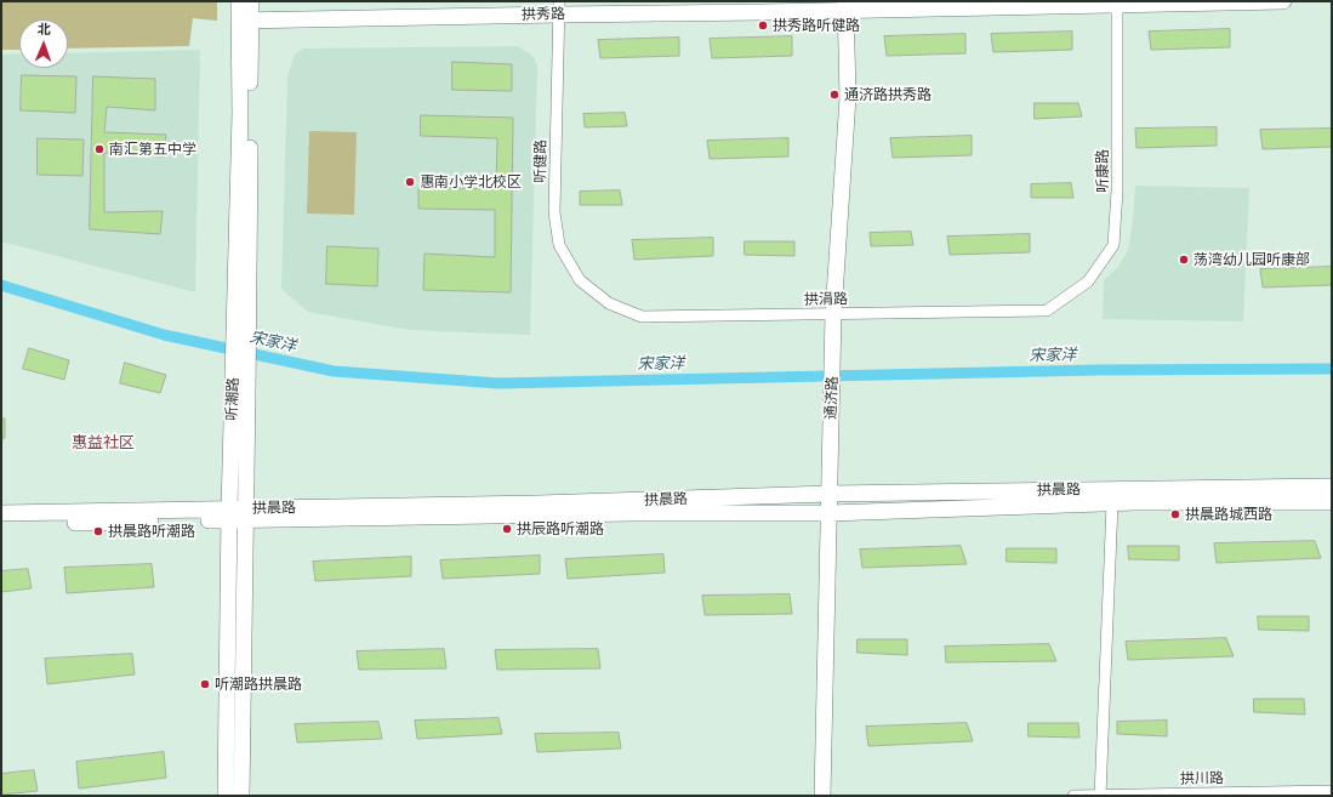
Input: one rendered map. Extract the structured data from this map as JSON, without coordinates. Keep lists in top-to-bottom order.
{
  "streets": {
    "main road": [
      "拱秀路",
      "通济路",
      "听潮路",
      "拱晨路"
    ],
    "street": [
      "听健路",
      "听康路",
      "拱涓路",
      "拱川路"
    ]
  },
  "crossings": [
    ["拱秀路", "听健路"],
    ["拱秀路", "听康路"],
    ["拱秀路", "通济路"],
    ["拱秀路", "听潮路"],
    ["听健路", "拱涓路"],
    ["听康路", "拱涓路"],
    ["拱涓路", "通济路"],
    ["通济路", "拱晨路"],
    ["听潮路", "拱晨路"]
  ],
  "districts": ["惠益社区"],
  "water": ["宋家洋"],
  "places": [
    "拱秀路听健路",
    "通济路拱秀路",
    "南汇第五中学",
    "惠南小学北校区",
    "荡湾幼儿园听康部",
    "拱晨路城西路",
    "拱辰路听潮路",
    "拱晨路听潮路",
    "听潮路拱晨路"
  ],
  "north": "top"
}
